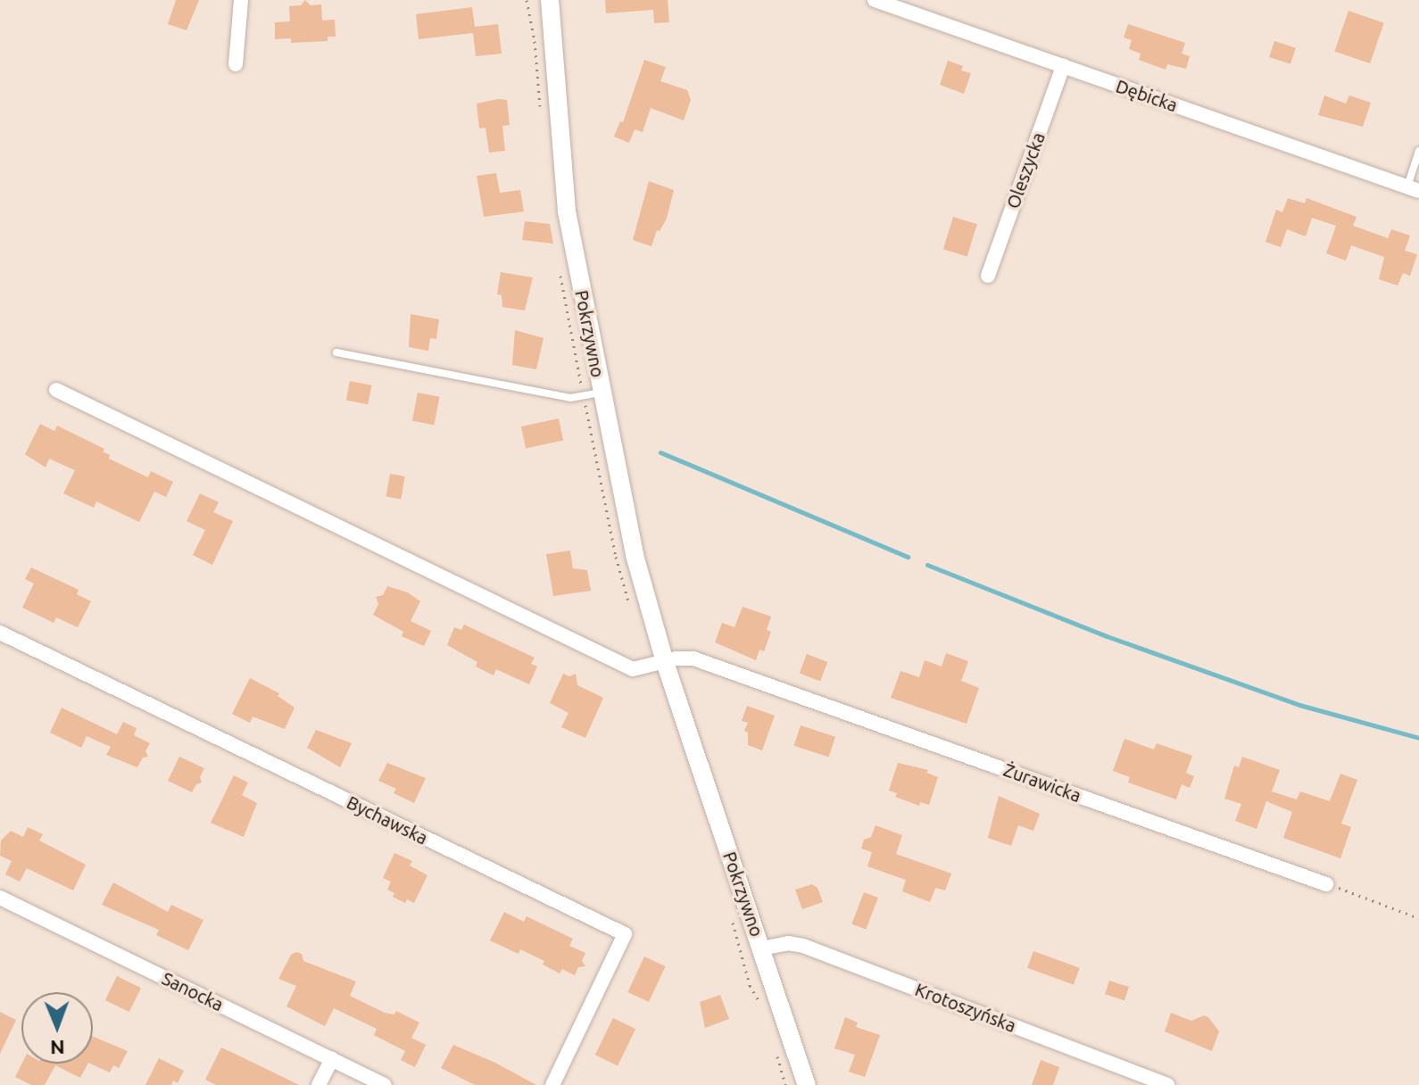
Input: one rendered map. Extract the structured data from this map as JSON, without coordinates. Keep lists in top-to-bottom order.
{
  "streets": {
    "street": [
      "Dębicka",
      "Oleszycka",
      "Pokrzywno",
      "Żurawicka",
      "Bychawska",
      "Sanocka",
      "Krotoszyńska"
    ]
  },
  "crossings": [
    ["Dębicka", "Oleszycka"],
    ["Pokrzywno", "Żurawicka"],
    ["Pokrzywno", "Krotoszyńska"]
  ],
  "north": "bottom"
}
